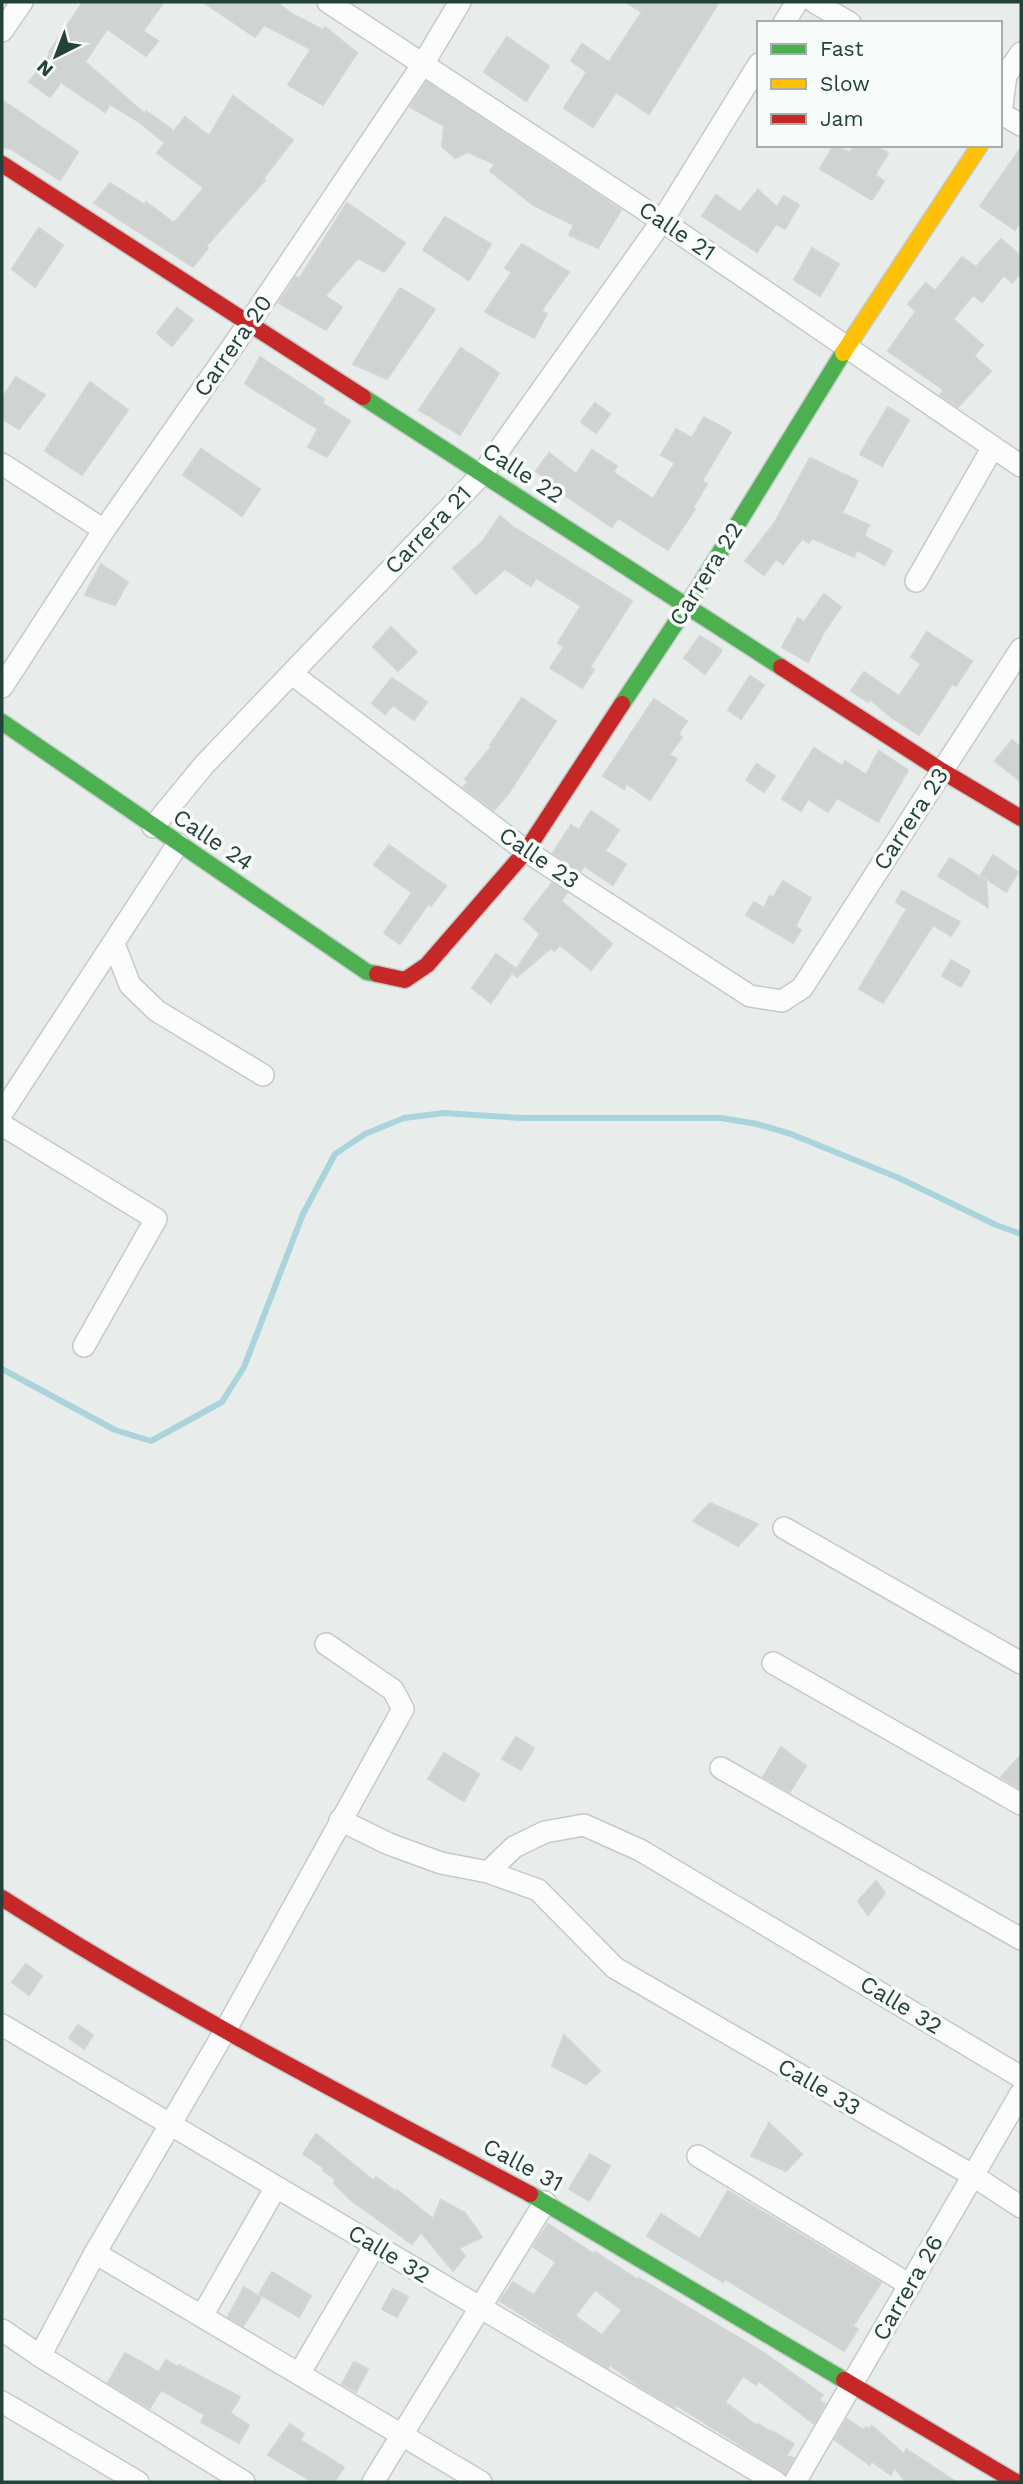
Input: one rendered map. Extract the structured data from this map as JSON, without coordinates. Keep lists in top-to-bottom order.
{
  "streets": {
    "street": [
      "Calle 21",
      "Carrera 20",
      "Calle 22",
      "Carrera 21",
      "Carrera 22",
      "Carrera 23",
      "Calle 24",
      "Calle 23",
      "Calle 32",
      "Calle 33",
      "Calle 31",
      "Carrera 26"
    ]
  },
  "crossings": [
    ["Calle 21", "Carrera 20"],
    ["Calle 21", "Carrera 21"],
    ["Calle 21", "Carrera 22"],
    ["Carrera 20", "Calle 22"],
    ["Calle 22", "Carrera 21"],
    ["Calle 22", "Carrera 22"],
    ["Calle 22", "Carrera 23"],
    ["Carrera 21", "Calle 24"],
    ["Carrera 21", "Calle 23"],
    ["Carrera 22", "Calle 24"],
    ["Carrera 22", "Calle 23"],
    ["Carrera 23", "Calle 23"],
    ["Calle 32", "Calle 33"],
    ["Calle 33", "Carrera 26"],
    ["Calle 31", "Carrera 26"]
  ],
  "legend": ["Fast", "Slow", "Jam"],
  "north": "bottom left"
}
